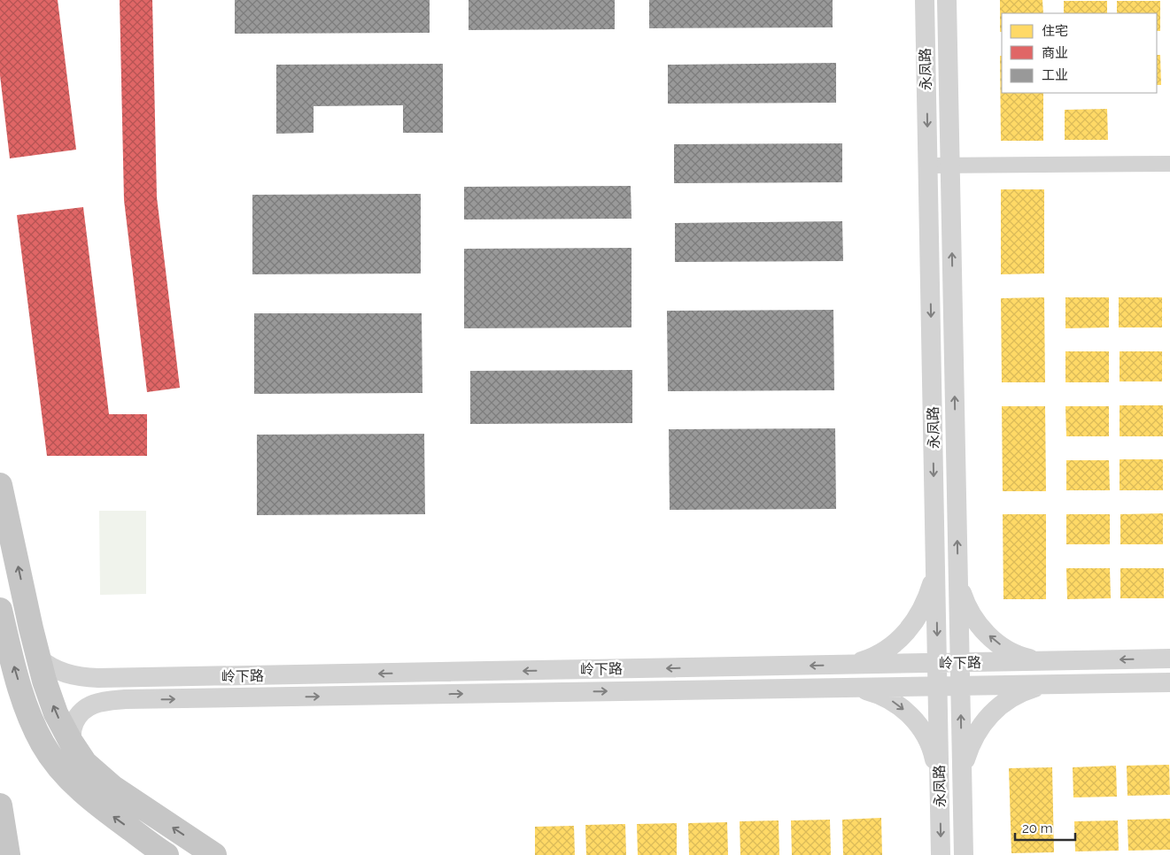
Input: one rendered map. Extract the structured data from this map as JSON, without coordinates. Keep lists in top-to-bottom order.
{
  "streets": {
    "street": ["永凤路", "岭下路"]
  },
  "crossings": [
    ["永凤路", "岭下路"]
  ],
  "legend": ["住宅", "商业", "工业"],
  "scale_bar": "20 m"
}
